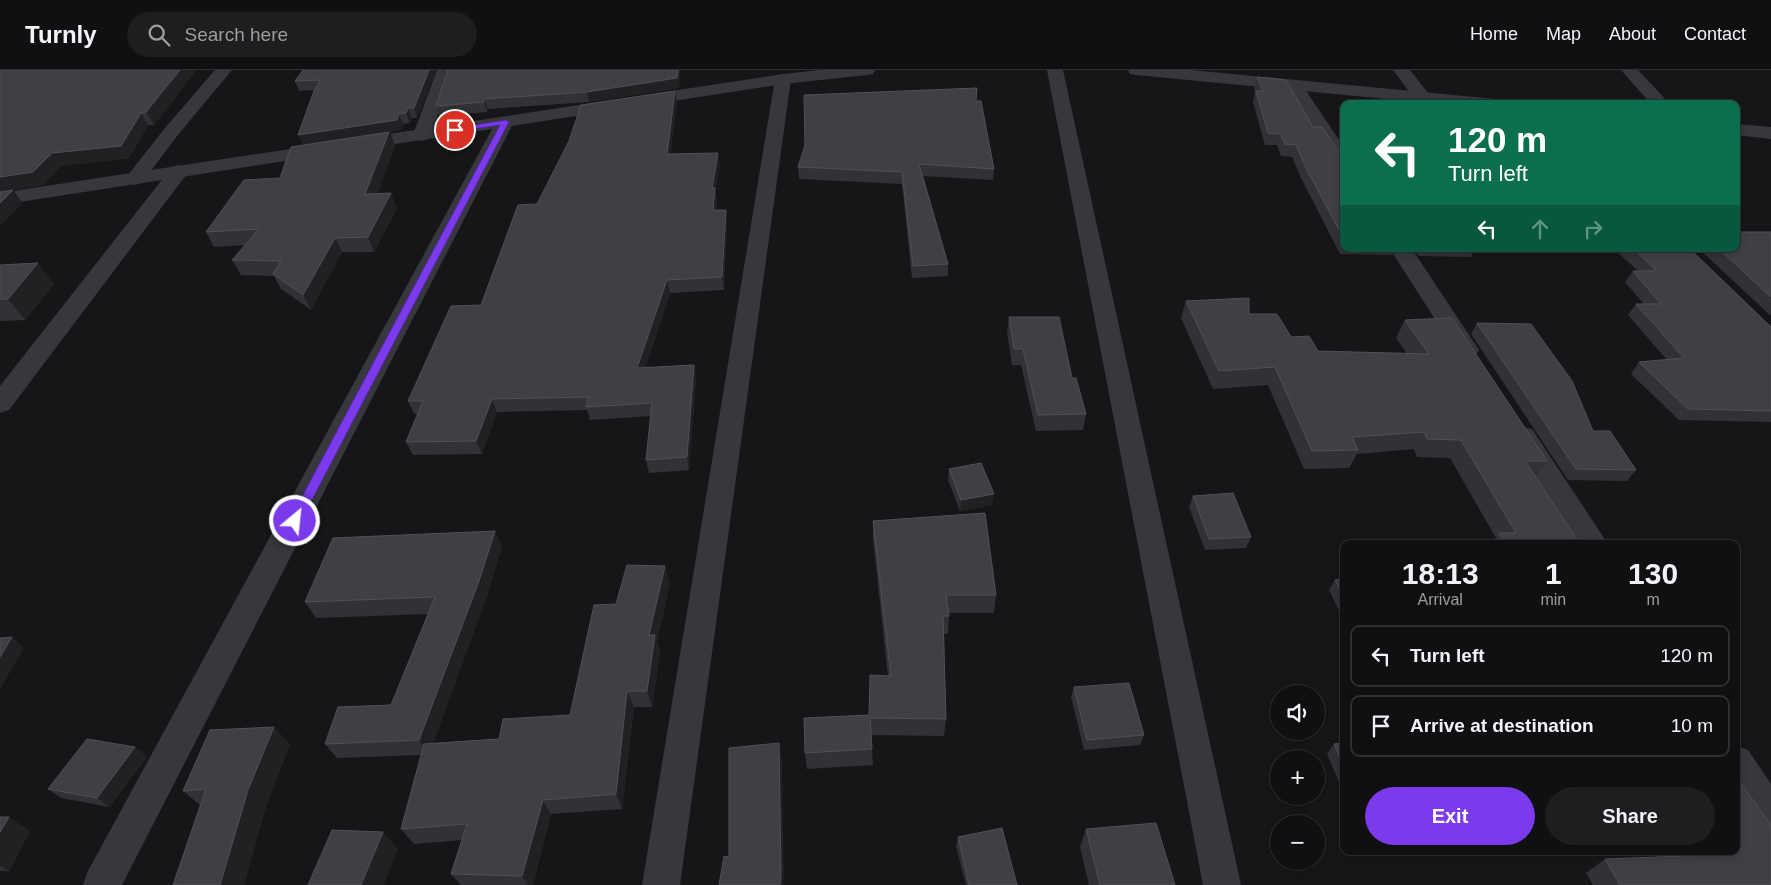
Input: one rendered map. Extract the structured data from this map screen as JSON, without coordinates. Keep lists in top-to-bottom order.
{
  "page": {
    "header": "Turnly",
    "search": "Search here",
    "nav": [
      "Home",
      "Map",
      "About",
      "Contact"
    ],
    "turn": ["120 m", "Turn left"],
    "eta": [
      "18:13",
      "Arrival",
      "1",
      "min",
      "130",
      "m"
    ],
    "list": [
      {
        "name": "Turn left",
        "value": "120 m"
      },
      {
        "name": "Arrive at destination",
        "value": "10 m"
      }
    ],
    "map_buttons": ["+", "−"],
    "buttons": ["Exit", "Share"]
  }
}
